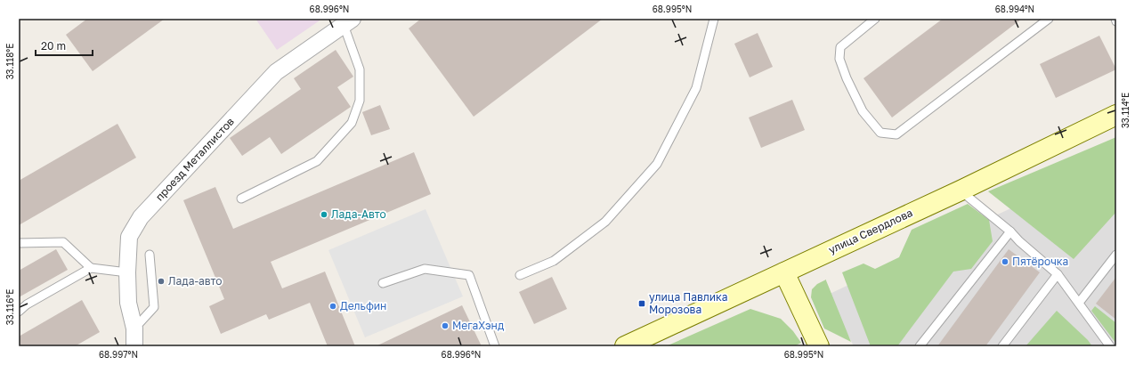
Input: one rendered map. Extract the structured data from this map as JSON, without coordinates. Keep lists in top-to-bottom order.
{
  "streets": {
    "street": ["проезд Металлистов", "улица Свердлова"]
  },
  "places": {
    "other": [
      "Лада-Авто",
      "Пятёрочка",
      "Лада-авто",
      "Дельфин",
      "МегаХэнд"
    ],
    "transit": ["улица Павлика Морозова"]
  },
  "scale_bar": "20 m",
  "coordinates": [
    "68.996°N",
    "68.995°N",
    "68.994°N",
    "33.118°E",
    "33.114°E",
    "33.116°E",
    "68.997°N"
  ]
}
